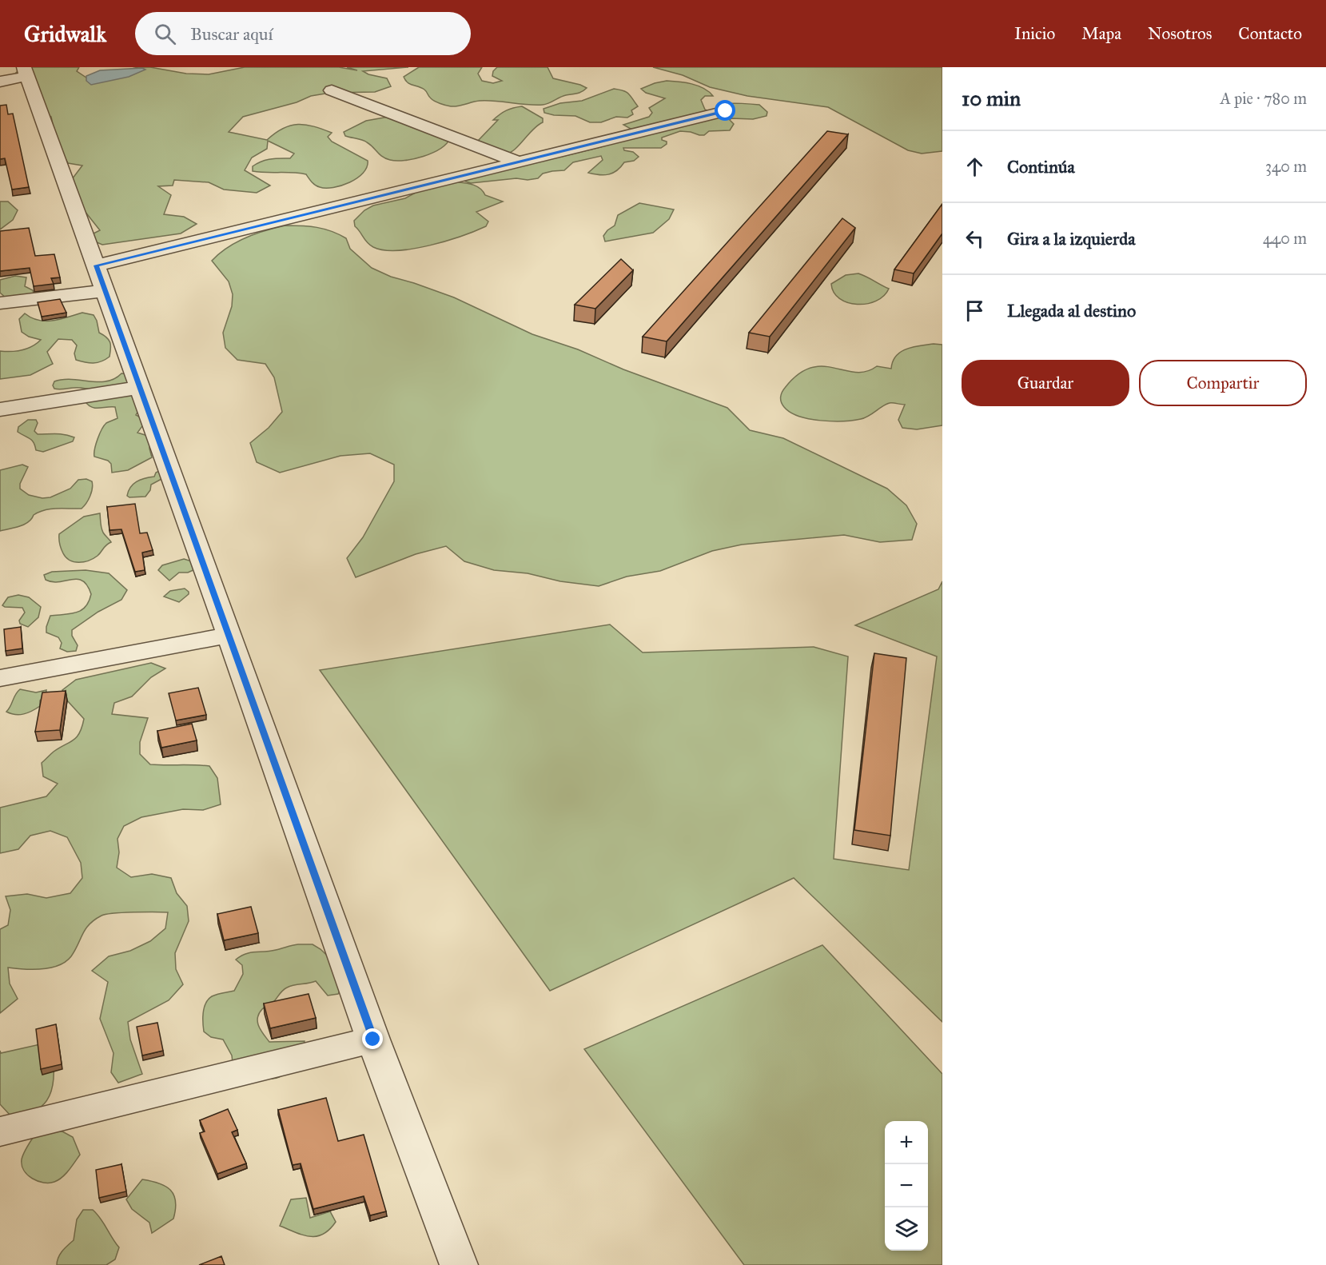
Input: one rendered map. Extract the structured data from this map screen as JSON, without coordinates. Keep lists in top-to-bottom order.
{
  "page": {
    "header": "Gridwalk",
    "search": "Buscar aquí",
    "nav": [
      "Inicio",
      "Mapa",
      "Nosotros",
      "Contacto"
    ],
    "heading": ["10 min", "A pie · 780 m"],
    "list": [
      ["Continúa", "340 m"],
      ["Gira a la izquierda", "440 m"],
      "Llegada al destino"
    ],
    "buttons": ["Guardar", "Compartir"],
    "map_buttons": ["+", "−"]
  }
}
